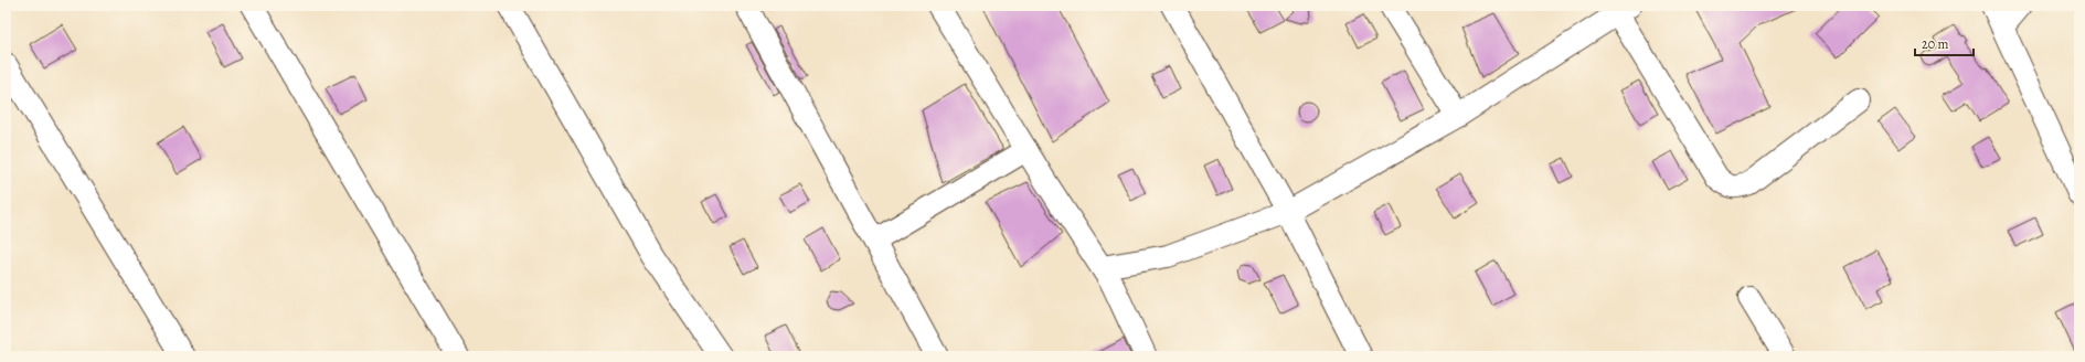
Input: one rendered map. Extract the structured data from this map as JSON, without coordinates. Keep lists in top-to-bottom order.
{
  "scale_bar": "20 m"
}
